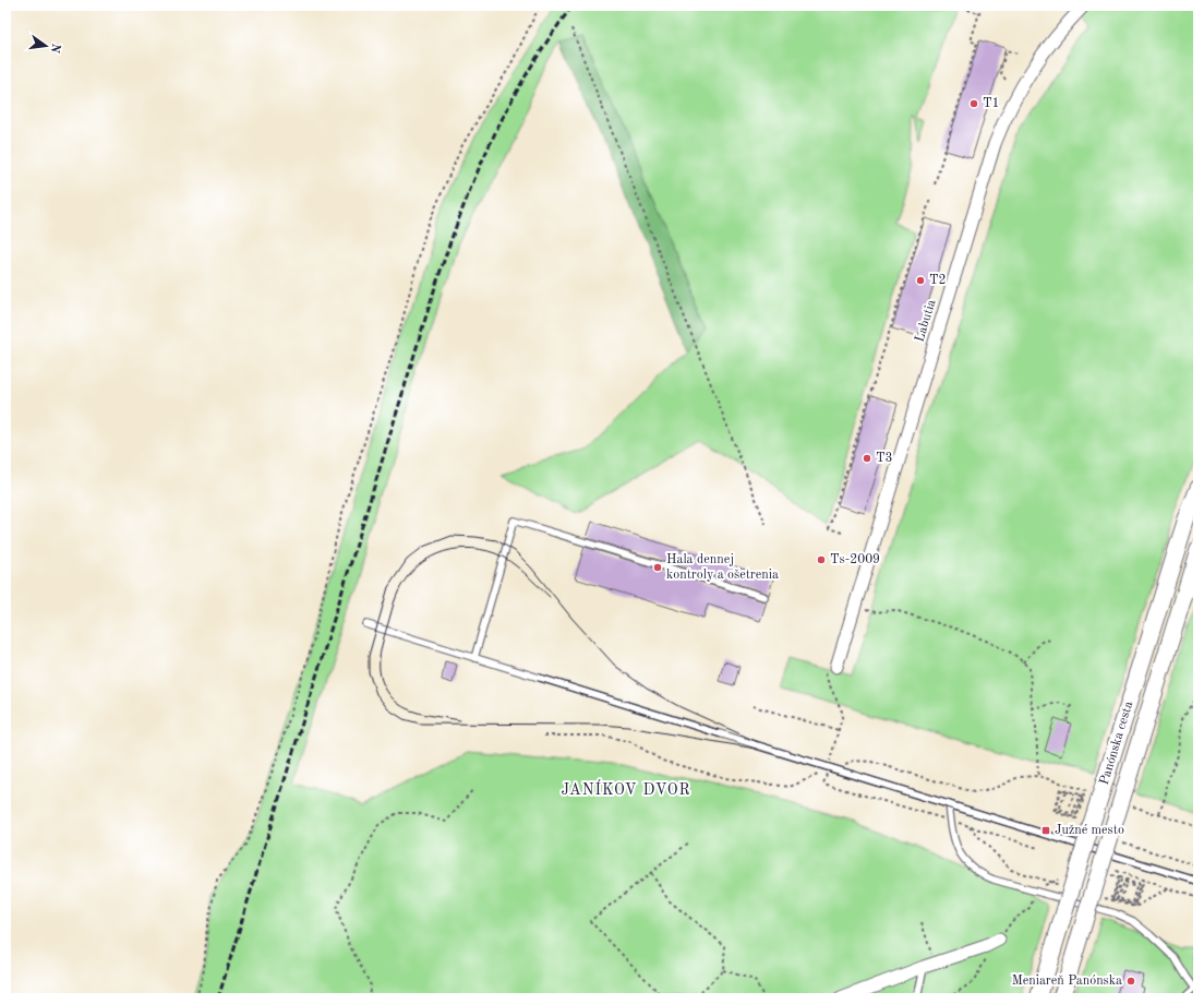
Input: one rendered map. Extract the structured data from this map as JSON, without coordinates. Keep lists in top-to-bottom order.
{
  "streets": {
    "main road": ["Panónska cesta"],
    "street": ["Labutia"]
  },
  "districts": ["JANÍKOV DVOR"],
  "places": {
    "other": [
      "T1",
      "T2",
      "T3",
      "Ts-2009",
      "Hala dennej kontroly a ošetrenia",
      "Meniareň Panónska"
    ],
    "transit": ["Južné mesto"]
  },
  "north": "right"
}
